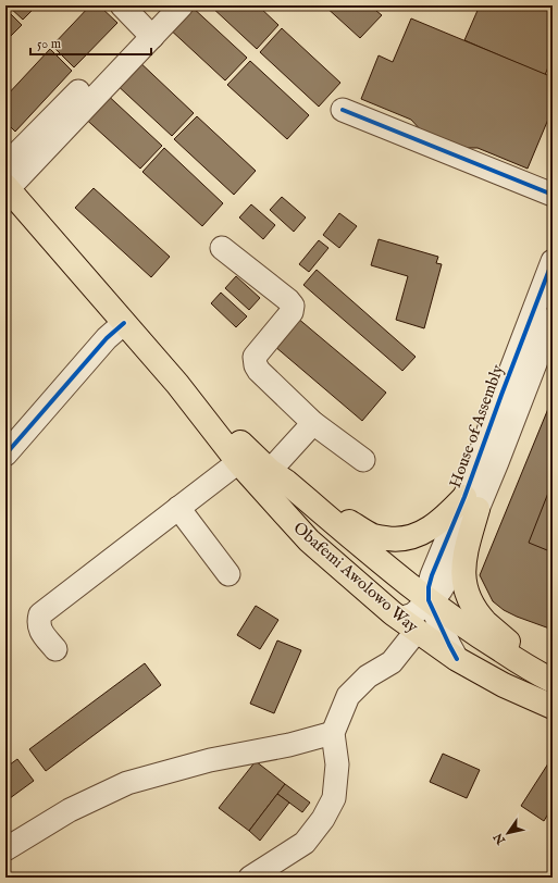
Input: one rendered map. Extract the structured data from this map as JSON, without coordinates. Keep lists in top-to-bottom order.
{
  "streets": {
    "main road": ["Obafemi Awolowo Way"],
    "street": ["House of Assembly"]
  },
  "crossings": [
    ["House of Assembly", "Obafemi Awolowo Way"]
  ],
  "scale_bar": "50 m",
  "north": "bottom left"
}
